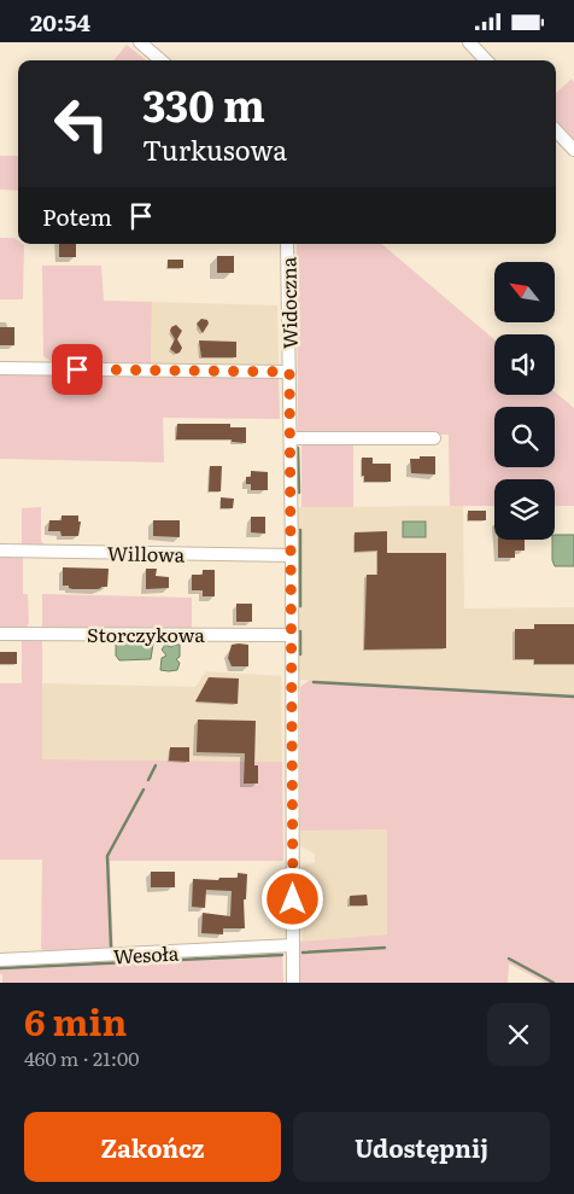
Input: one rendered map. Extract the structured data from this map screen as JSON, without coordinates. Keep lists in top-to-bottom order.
{
  "streets": {
    "street": [
      "Widoczna",
      "Willowa",
      "Storczykowa",
      "Wesoła"
    ]
  },
  "crossings": [
    ["Widoczna", "Willowa"],
    ["Widoczna", "Storczykowa"],
    ["Widoczna", "Wesoła"]
  ],
  "north": "top left",
  "page": {
    "status": "20:54",
    "turn": ["330 m", "Turkusowa"],
    "then": "Potem",
    "heading": ["6 min", "460 m · 21:00"],
    "buttons": ["Zakończ", "Udostępnij"]
  }
}
